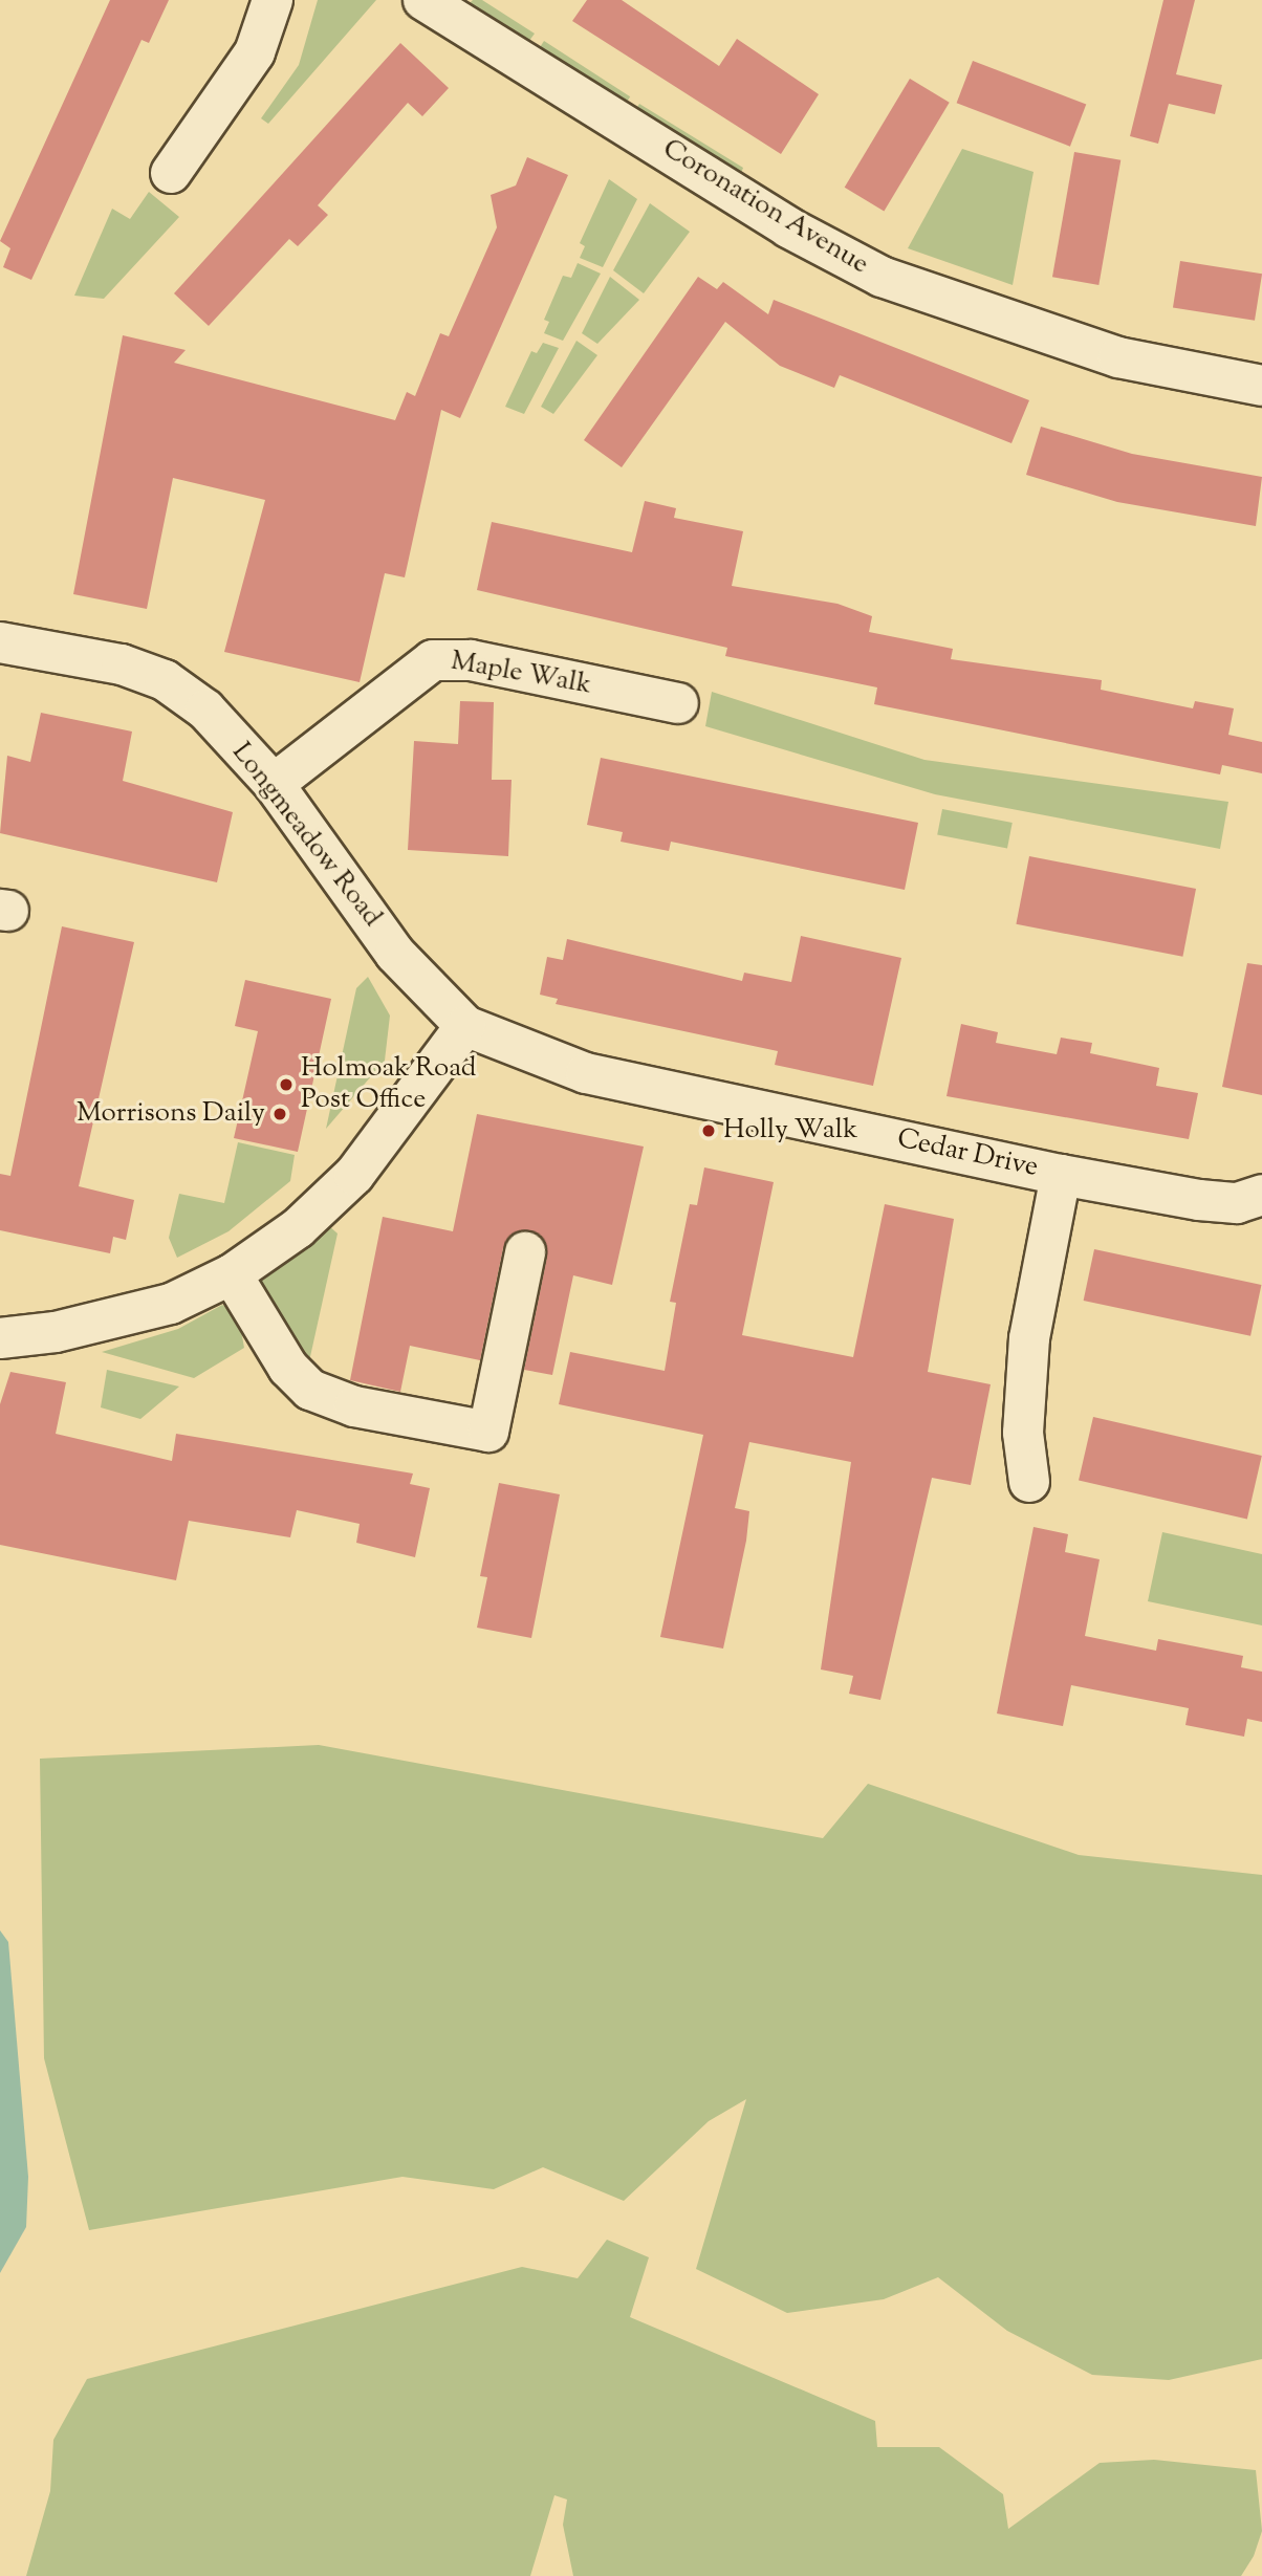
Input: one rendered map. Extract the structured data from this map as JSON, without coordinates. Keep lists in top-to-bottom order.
{
  "streets": {
    "street": [
      "Coronation Avenue",
      "Maple Walk",
      "Longmeadow Road",
      "Cedar Drive"
    ]
  },
  "crossings": [
    ["Maple Walk", "Longmeadow Road"],
    ["Longmeadow Road", "Cedar Drive"]
  ],
  "places": ["Holmoak Road Post Office", "Morrisons Daily", "Holly Walk"]
}
